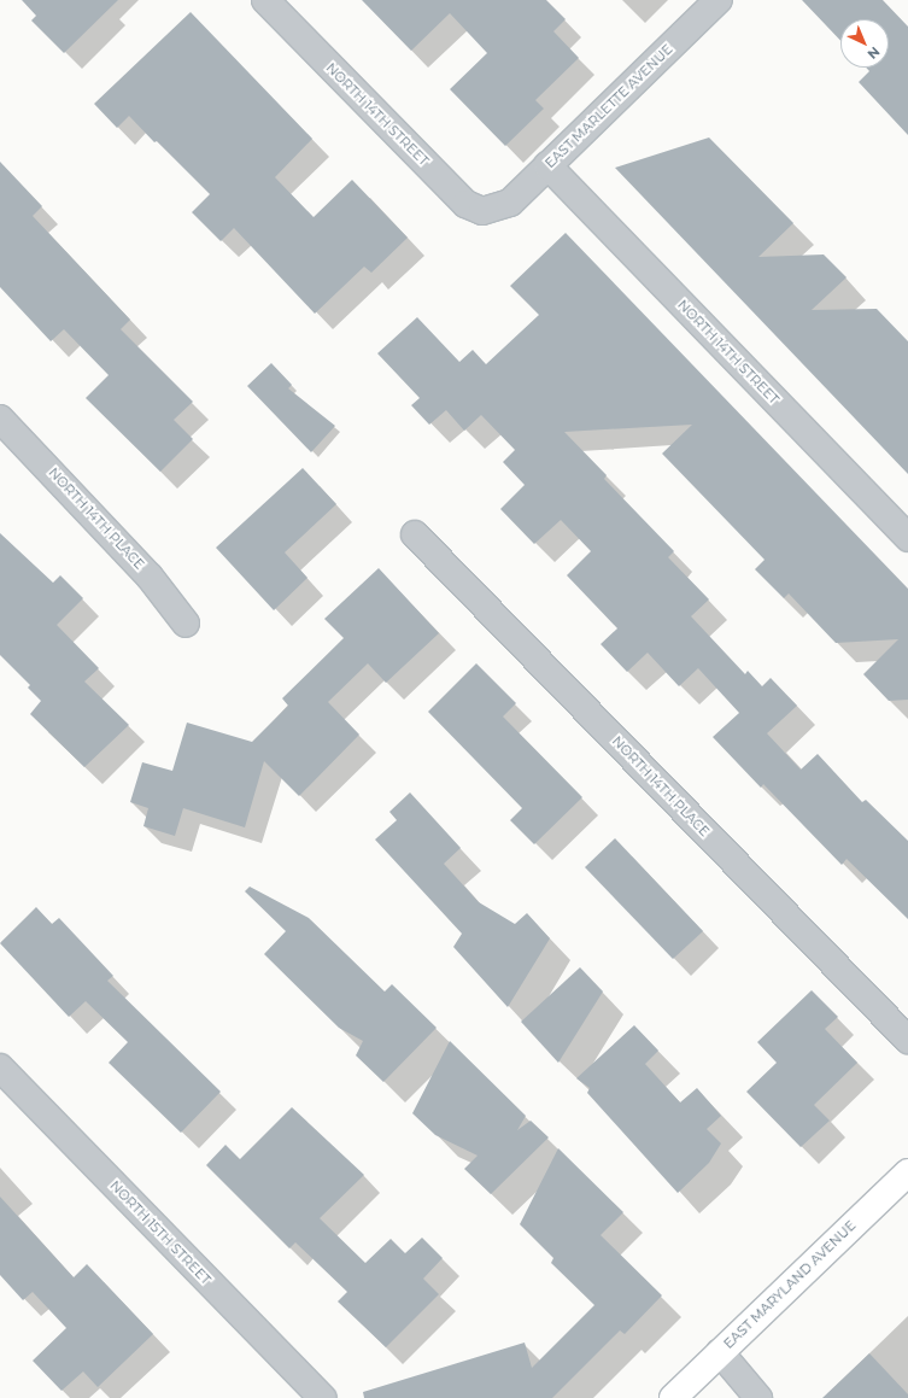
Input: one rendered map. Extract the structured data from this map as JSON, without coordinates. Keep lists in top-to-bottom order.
{
  "streets": {
    "street": [
      "EAST MARLETTE AVENUE",
      "NORTH 14TH STREET",
      "NORTH 14TH PLACE",
      "NORTH 15TH STREET",
      "EAST MARYLAND AVENUE"
    ]
  },
  "crossings": [
    ["EAST MARLETTE AVENUE", "NORTH 14TH STREET"]
  ],
  "north": "bottom right"
}
